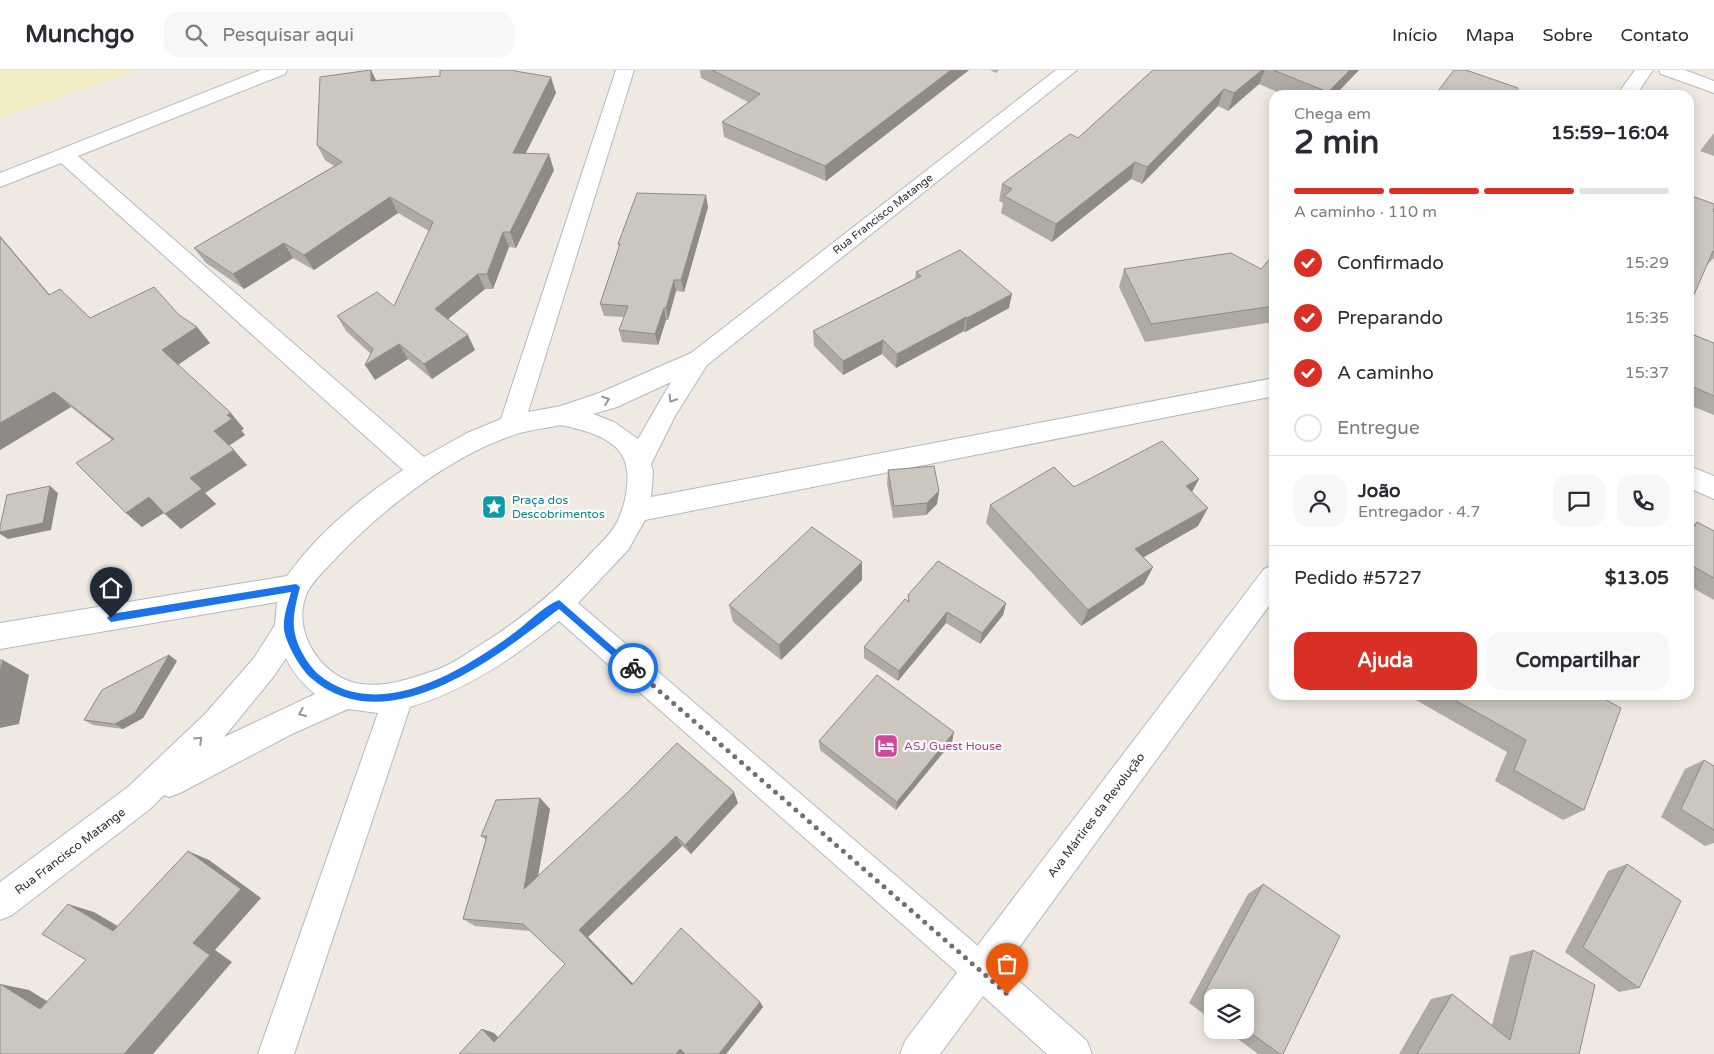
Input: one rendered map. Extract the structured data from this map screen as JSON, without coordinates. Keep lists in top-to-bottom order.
{
  "streets": {
    "street": ["Rua Francisco Matange", "Ava Mártires da Revolução"]
  },
  "places": {
    "place": ["Praça dos Descobrimentos"],
    "hotel": ["ASJ Guest House"]
  },
  "page": {
    "header": "Munchgo",
    "search": "Pesquisar aqui",
    "nav": [
      "Início",
      "Mapa",
      "Sobre",
      "Contato"
    ],
    "heading": ["2 min", "Chega em", "15:59–16:04"],
    "panel": [
      "João",
      "Entregador · 4.7",
      "Pedido #5727",
      "$13.05"
    ],
    "bar": "A caminho · 110 m",
    "list": [
      ["Confirmado", "15:29"],
      ["Preparando", "15:35"],
      ["A caminho", "15:37"],
      "Entregue"
    ],
    "buttons": ["Ajuda", "Compartilhar"]
  }
}
